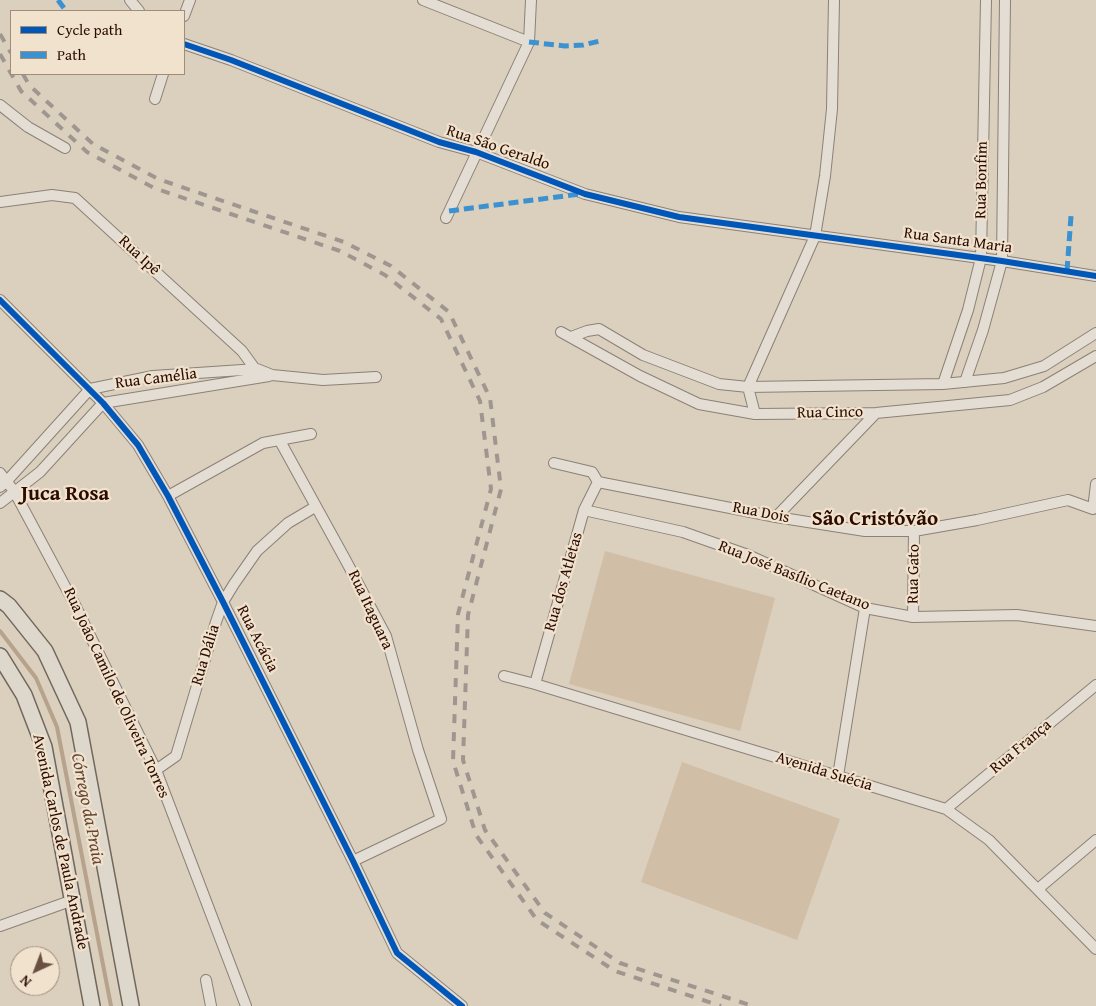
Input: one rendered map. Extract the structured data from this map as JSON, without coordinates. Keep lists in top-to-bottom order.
{
  "streets": {
    "main road": ["Avenida Carlos de Paula Andrade"],
    "street": [
      "Rua São Geraldo",
      "Rua Bonfim",
      "Rua Santa Maria",
      "Rua Ipê",
      "Rua Camélia",
      "Rua Cinco",
      "Rua Dois",
      "Rua Gato",
      "Rua José Basílio Caetano",
      "Rua dos Atletas",
      "Rua Itaguara",
      "Rua Acácia",
      "Rua Dália",
      "Rua João Camilo de Oliveira Torres",
      "Rua França",
      "Avenida Suécia"
    ]
  },
  "crossings": [
    ["Rua São Geraldo", "Rua Santa Maria"],
    ["Rua Bonfim", "Rua Santa Maria"],
    ["Rua Bonfim", "Rua Cinco"],
    ["Rua Ipê", "Rua Camélia"],
    ["Rua Camélia", "Rua Acácia"],
    ["Rua Camélia", "Rua João Camilo de Oliveira Torres"],
    ["Rua Dois", "Rua Gato"],
    ["Rua Dois", "Rua dos Atletas"],
    ["Rua Gato", "Rua José Basílio Caetano"],
    ["Rua José Basílio Caetano", "Rua dos Atletas"],
    ["Rua dos Atletas", "Avenida Suécia"],
    ["Rua Itaguara", "Rua Acácia"],
    ["Rua Itaguara", "Rua Dália"],
    ["Rua Acácia", "Rua Dália"],
    ["Rua Dália", "Rua João Camilo de Oliveira Torres"],
    ["Rua França", "Avenida Suécia"]
  ],
  "districts": ["Juca Rosa", "São Cristóvão"],
  "water": ["Córrego da Praia"],
  "legend": ["Cycle path", "Path"],
  "north": "bottom left"
}
